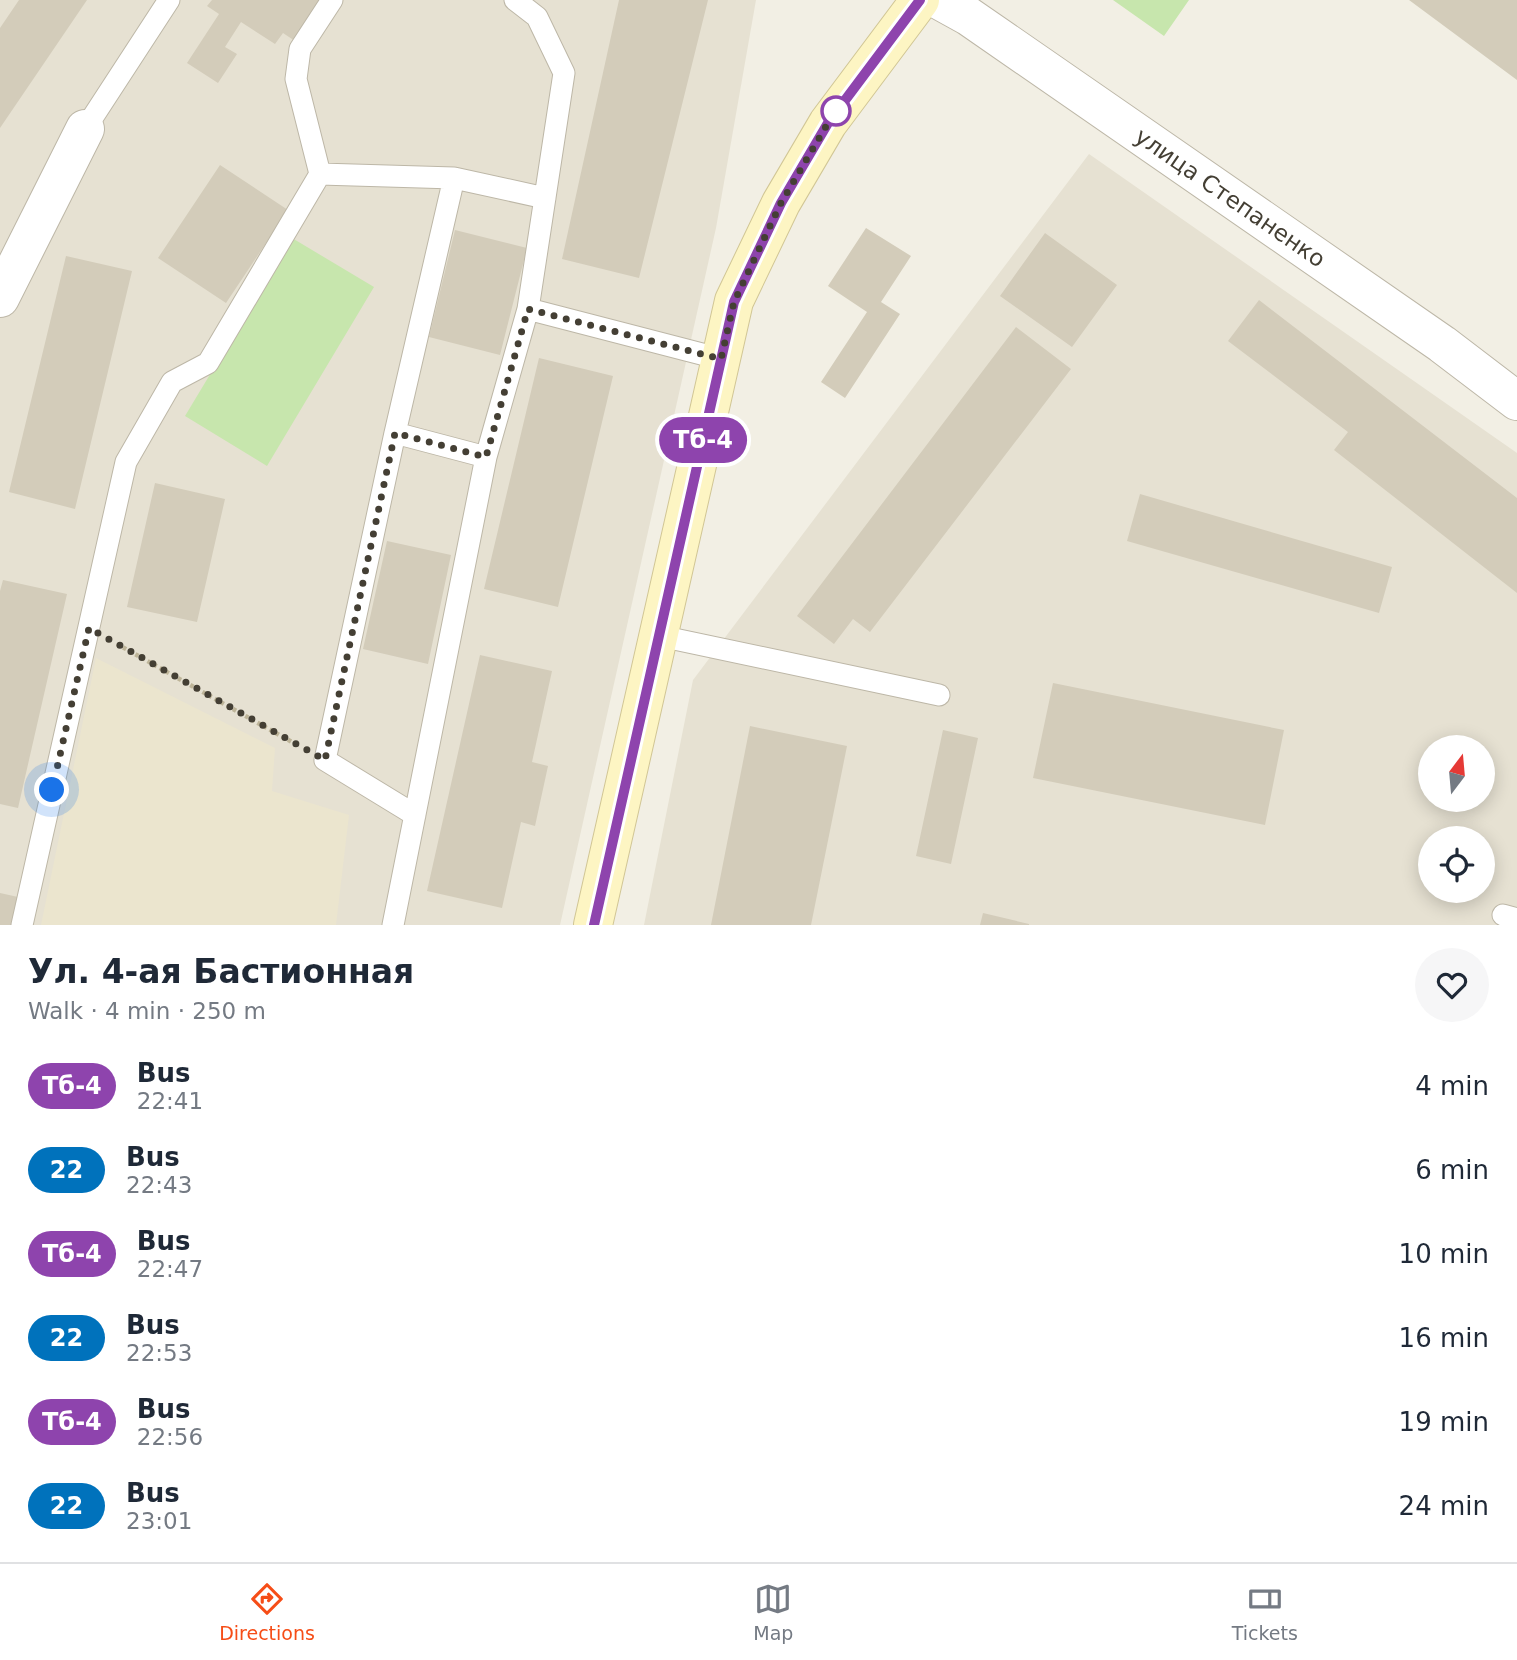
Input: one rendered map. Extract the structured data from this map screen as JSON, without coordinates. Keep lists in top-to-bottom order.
{
  "streets": {
    "street": ["улица Степаненко"]
  },
  "lines": ["bus line Тб-4"],
  "north": "top",
  "page": {
    "on_map": "Тб-4",
    "heading": ["Ул. 4-ая Бастионная", "Walk · 4 min · 250 m"],
    "list": [
      {
        "mark": "Тб-4",
        "name": "Bus",
        "note": "22:41",
        "value": "4 min"
      },
      {
        "mark": "22",
        "name": "Bus",
        "note": "22:43",
        "value": "6 min"
      },
      {
        "mark": "Тб-4",
        "name": "Bus",
        "note": "22:47",
        "value": "10 min"
      },
      {
        "mark": "22",
        "name": "Bus",
        "note": "22:53",
        "value": "16 min"
      },
      {
        "mark": "Тб-4",
        "name": "Bus",
        "note": "22:56",
        "value": "19 min"
      },
      {
        "mark": "22",
        "name": "Bus",
        "note": "23:01",
        "value": "24 min"
      }
    ],
    "tabs": ["Directions", "Map", "Tickets"]
  }
}
